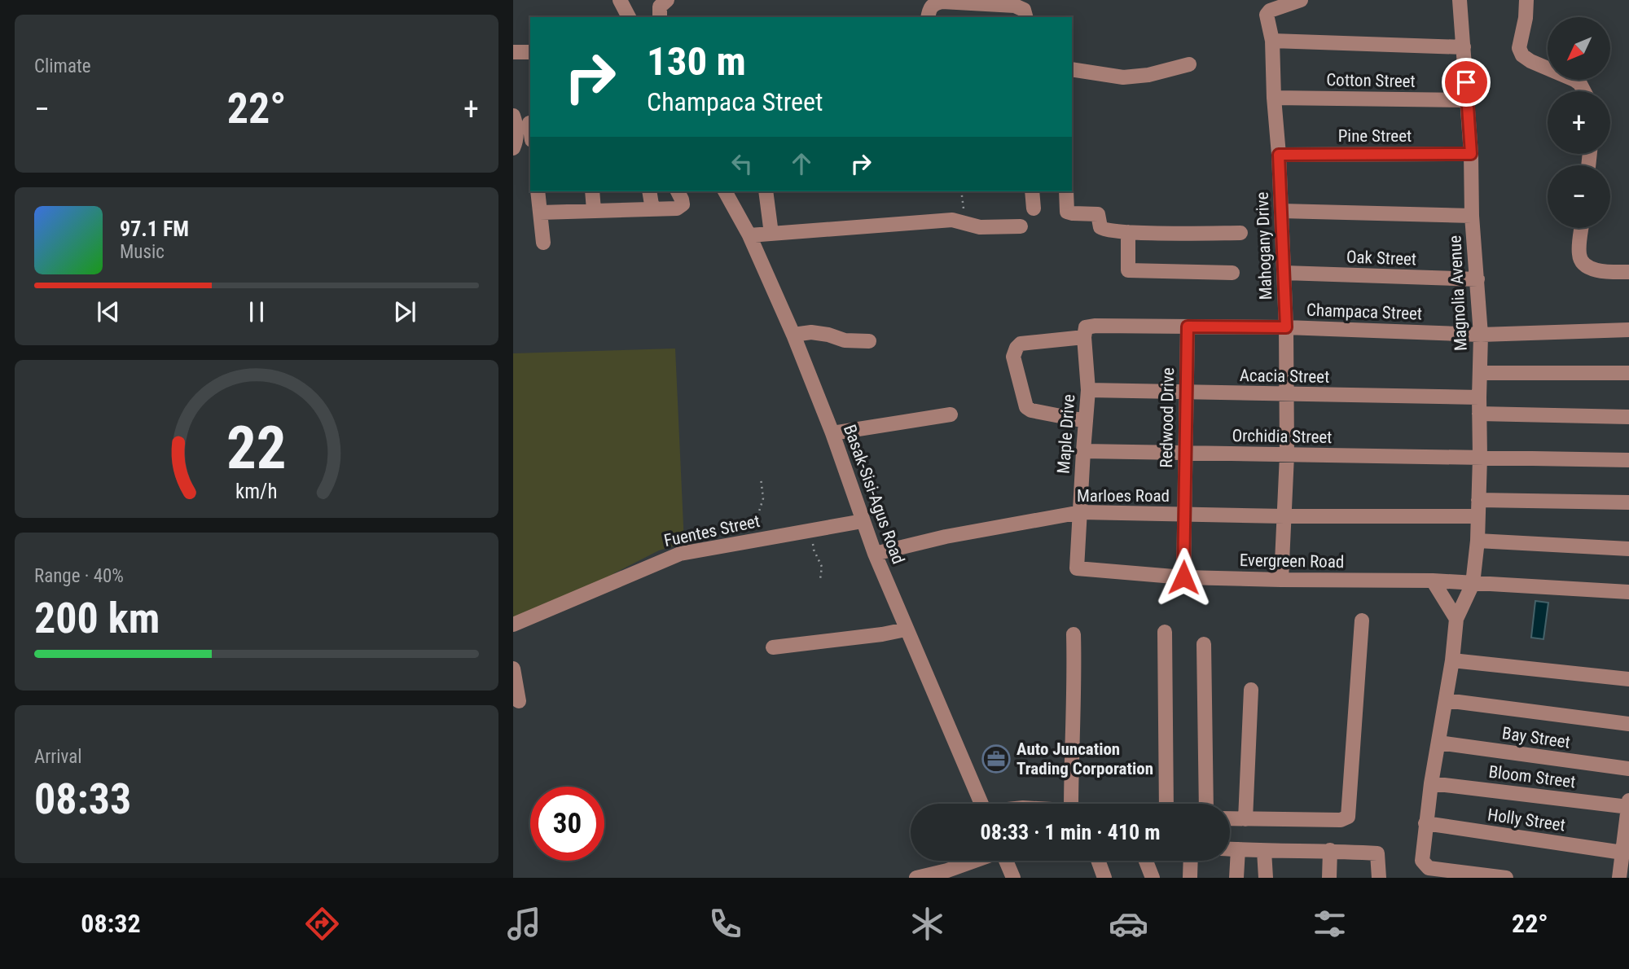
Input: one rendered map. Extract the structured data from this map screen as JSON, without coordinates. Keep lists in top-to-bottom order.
{
  "streets": {
    "street": [
      "Cotton Street",
      "Pine Street",
      "Mahogany Drive",
      "Oak Street",
      "Magnolia Avenue",
      "Champaca Street",
      "Acacia Street",
      "Redwood Drive",
      "Maple Drive",
      "Orchidia Street",
      "Basak-Sisi-Agus Road",
      "Marloes Road",
      "Fuentes Street",
      "Evergreen Road",
      "Bay Street",
      "Bloom Street",
      "Holly Street"
    ]
  },
  "crossings": [
    ["Cotton Street", "Mahogany Drive"],
    ["Cotton Street", "Magnolia Avenue"],
    ["Pine Street", "Mahogany Drive"],
    ["Pine Street", "Magnolia Avenue"],
    ["Mahogany Drive", "Oak Street"],
    ["Mahogany Drive", "Champaca Street"],
    ["Mahogany Drive", "Acacia Street"],
    ["Mahogany Drive", "Orchidia Street"],
    ["Mahogany Drive", "Marloes Road"],
    ["Mahogany Drive", "Evergreen Road"],
    ["Oak Street", "Magnolia Avenue"],
    ["Magnolia Avenue", "Champaca Street"],
    ["Magnolia Avenue", "Acacia Street"],
    ["Magnolia Avenue", "Orchidia Street"],
    ["Magnolia Avenue", "Marloes Road"],
    ["Magnolia Avenue", "Evergreen Road"],
    ["Magnolia Avenue", "Bay Street"],
    ["Magnolia Avenue", "Bloom Street"],
    ["Magnolia Avenue", "Holly Street"],
    ["Champaca Street", "Redwood Drive"],
    ["Champaca Street", "Maple Drive"],
    ["Acacia Street", "Redwood Drive"],
    ["Acacia Street", "Maple Drive"],
    ["Redwood Drive", "Orchidia Street"],
    ["Redwood Drive", "Marloes Road"],
    ["Redwood Drive", "Evergreen Road"],
    ["Maple Drive", "Orchidia Street"],
    ["Maple Drive", "Marloes Road"],
    ["Maple Drive", "Evergreen Road"],
    ["Basak-Sisi-Agus Road", "Marloes Road"],
    ["Basak-Sisi-Agus Road", "Fuentes Street"]
  ],
  "places": {
    "office": ["Auto Juncation Trading Corporation"]
  },
  "north": "bottom left",
  "page": {
    "tile": [
      "Climate",
      ["Range · 40%", "200 km"],
      ["Arrival", "08:33"]
    ],
    "map_buttons": ["+", "−"],
    "turn": ["130 m", "Champaca Street"],
    "heat": ["−", "22°", "+"],
    "song": ["97.1 FM", "Music"],
    "limit": "30",
    "trip": "08:33 · 1 min · 410 m",
    "tabs": ["08:32", "22°"],
    "gauge": ["22", "km/h"]
  }
}
